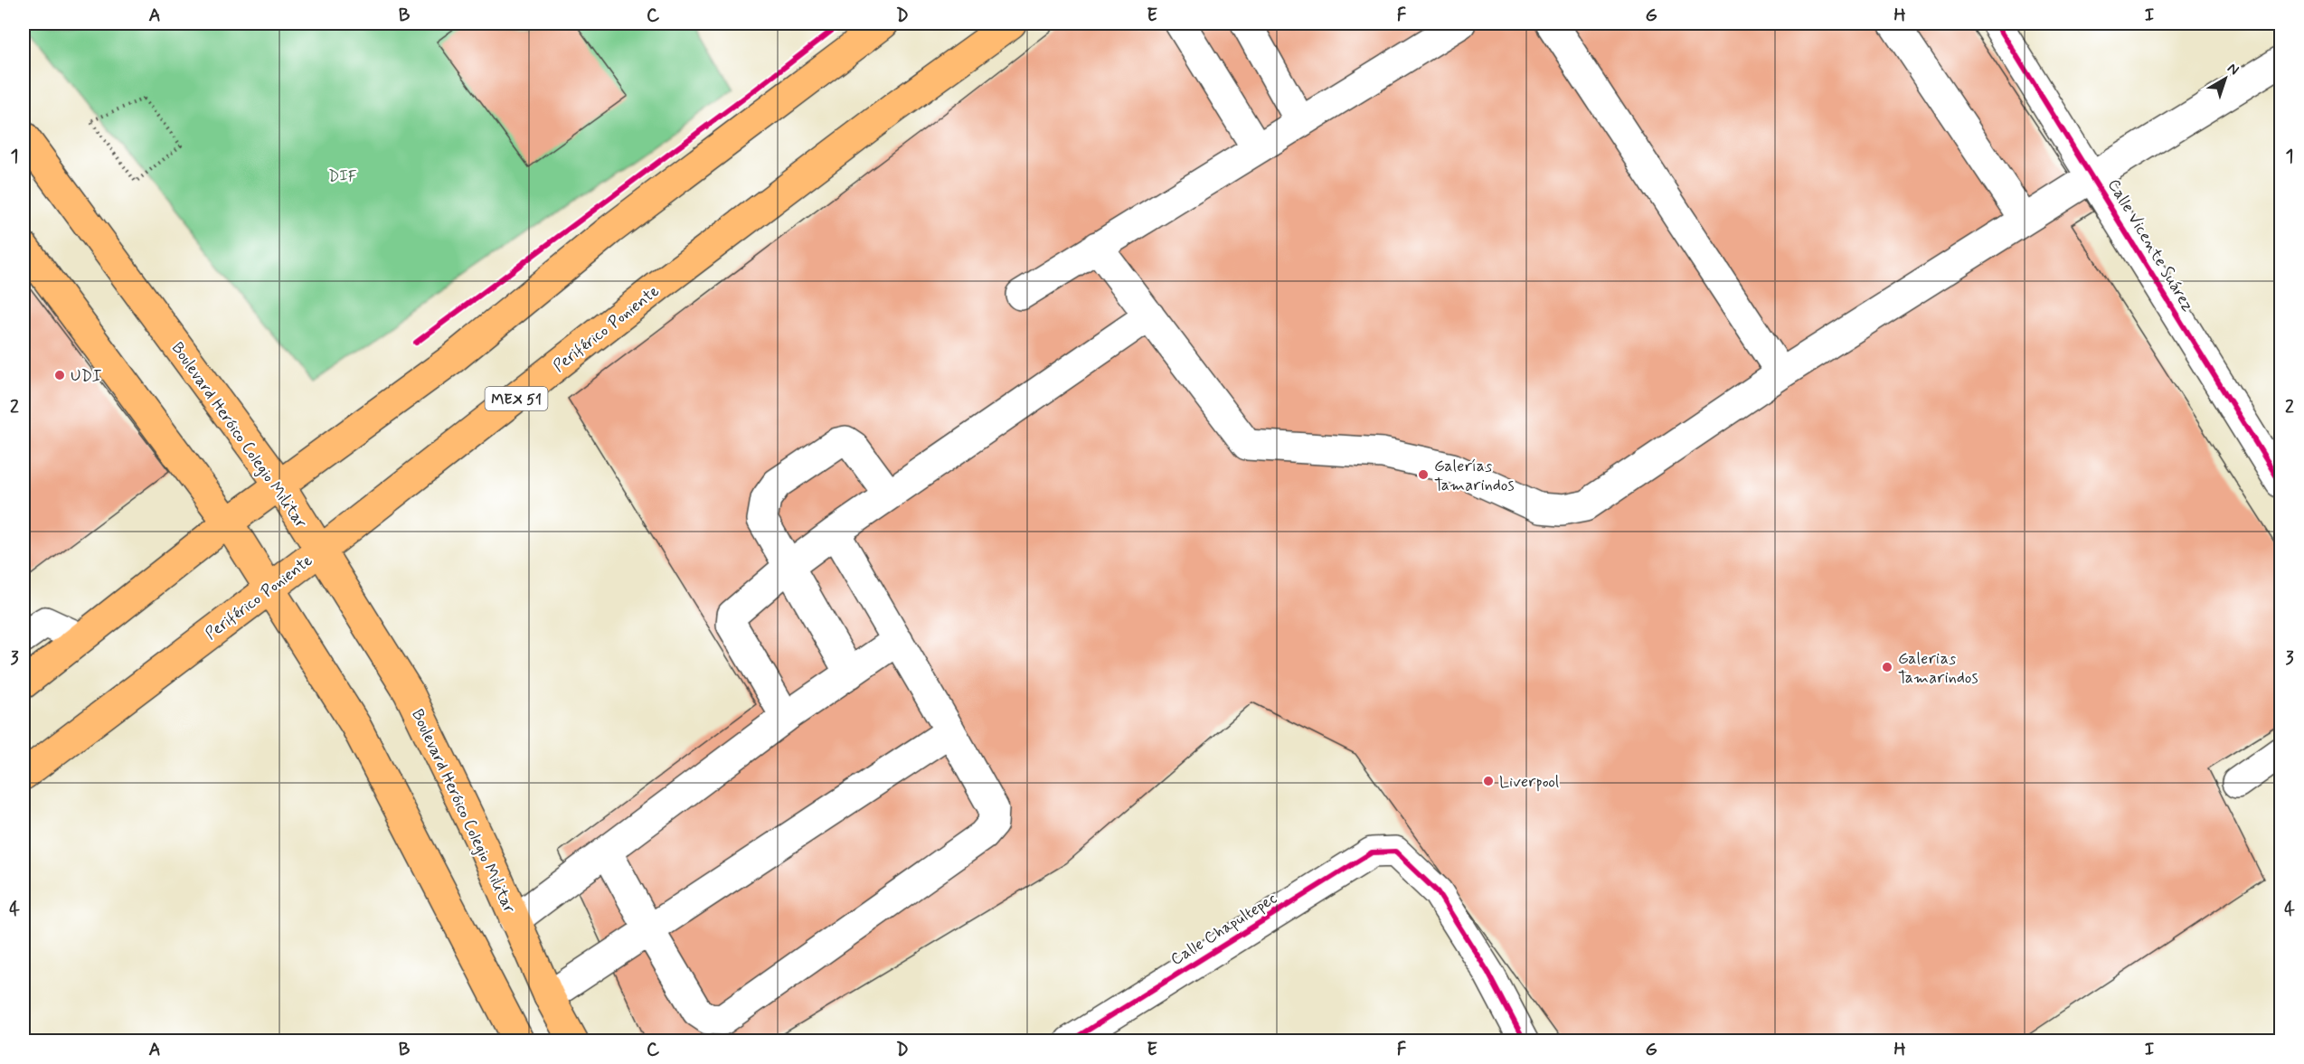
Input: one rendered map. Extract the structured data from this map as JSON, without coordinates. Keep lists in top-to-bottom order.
{
  "streets": {
    "main road": ["Periférico Poniente", "MEX 51", "Boulevard Heróico Colegio Militar"],
    "street": ["Calle Vicente Suárez", "Calle Chapultepec"]
  },
  "crossings": [
    ["Periférico Poniente", "Boulevard Heróico Colegio Militar"]
  ],
  "parks": ["DIF"],
  "places": [
    "UDI",
    "Galerías Tamarindos",
    "Galerias Tamarindos",
    "Liverpool"
  ],
  "north": "top right",
  "grid": {
    "columns": [
      "A",
      "B",
      "C",
      "D",
      "E",
      "F",
      "G",
      "H",
      "I"
    ],
    "rows": [
      "1",
      "2",
      "3",
      "4"
    ]
  }
}
